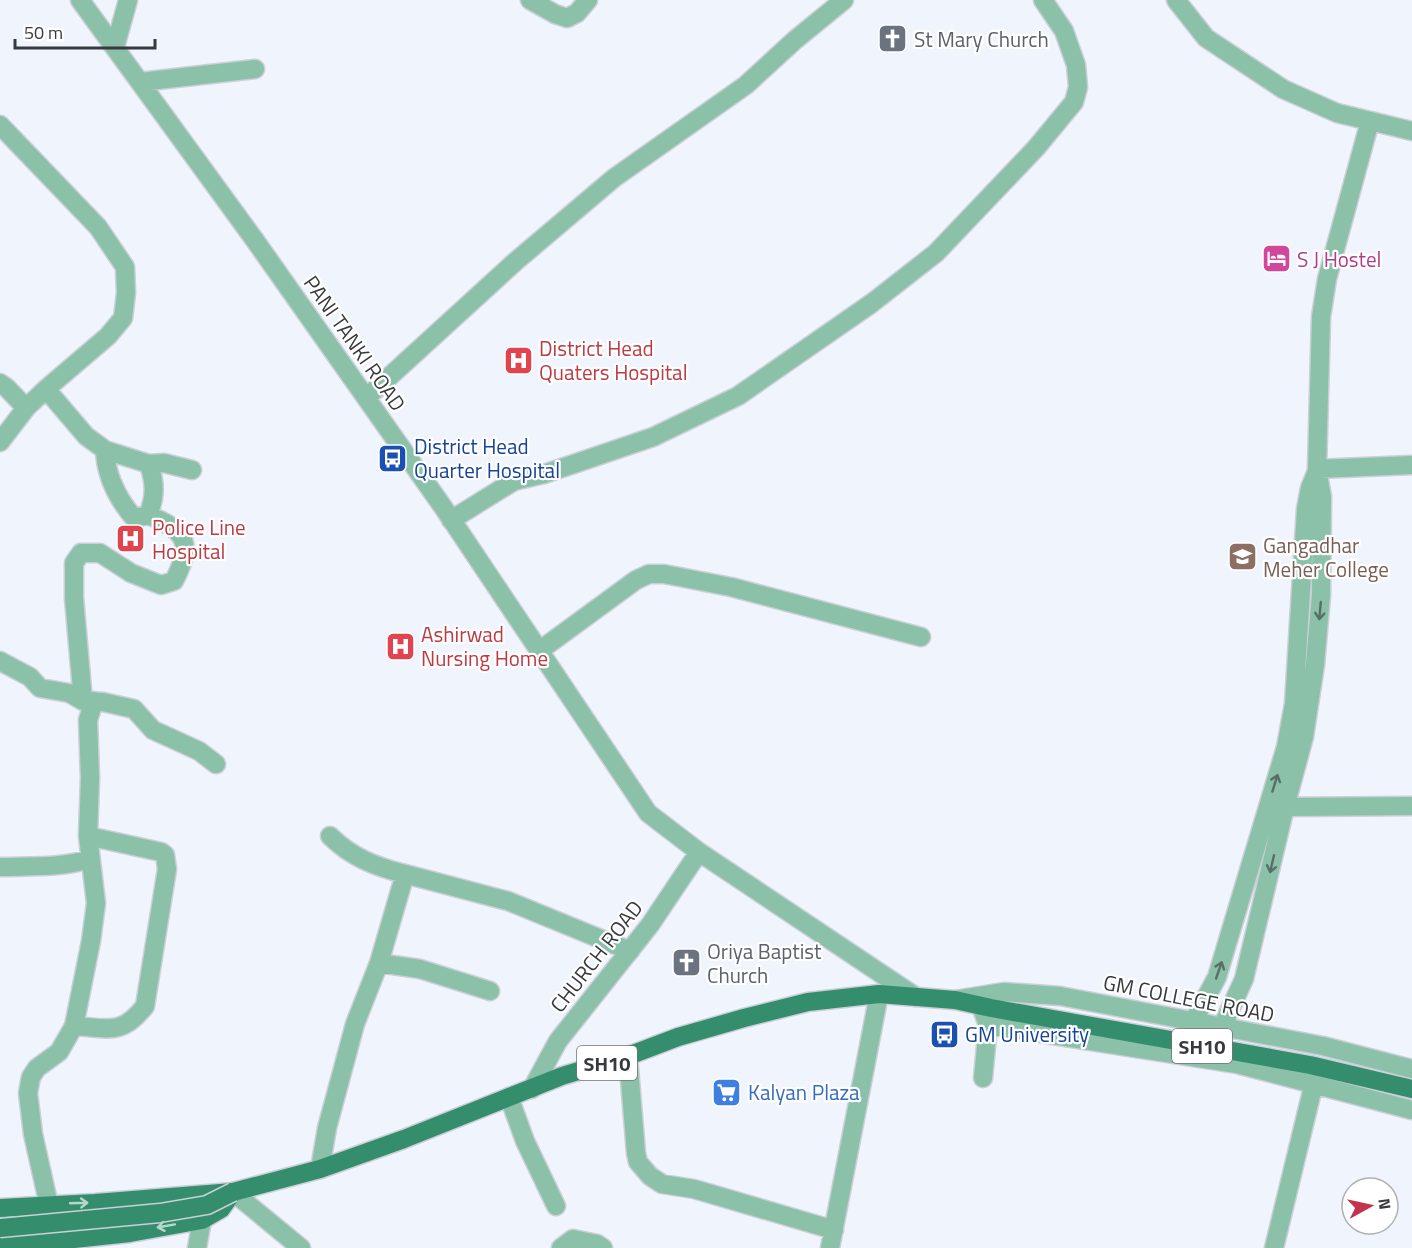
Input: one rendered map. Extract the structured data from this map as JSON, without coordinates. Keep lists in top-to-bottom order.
{
  "streets": {
    "main road": ["SH10"],
    "street": ["PANI TANKI ROAD", "CHURCH ROAD", "GM COLLEGE ROAD"]
  },
  "crossings": [
    ["PANI TANKI ROAD", "CHURCH ROAD"],
    ["CHURCH ROAD", "SH10"],
    ["GM COLLEGE ROAD", "SH10"]
  ],
  "places": {
    "church": ["St Mary Church", "Oriya Baptist Church"],
    "hotel": ["S J Hostel"],
    "hospital": ["District Head Quaters Hospital", "Police Line Hospital", "Ashirwad Nursing Home"],
    "bus stop": ["District Head Quarter Hospital", "GM University"],
    "school or university": ["Gangadhar Meher College"],
    "supermarket": ["Kalyan Plaza"]
  },
  "scale_bar": "50 m",
  "north": "right"
}
